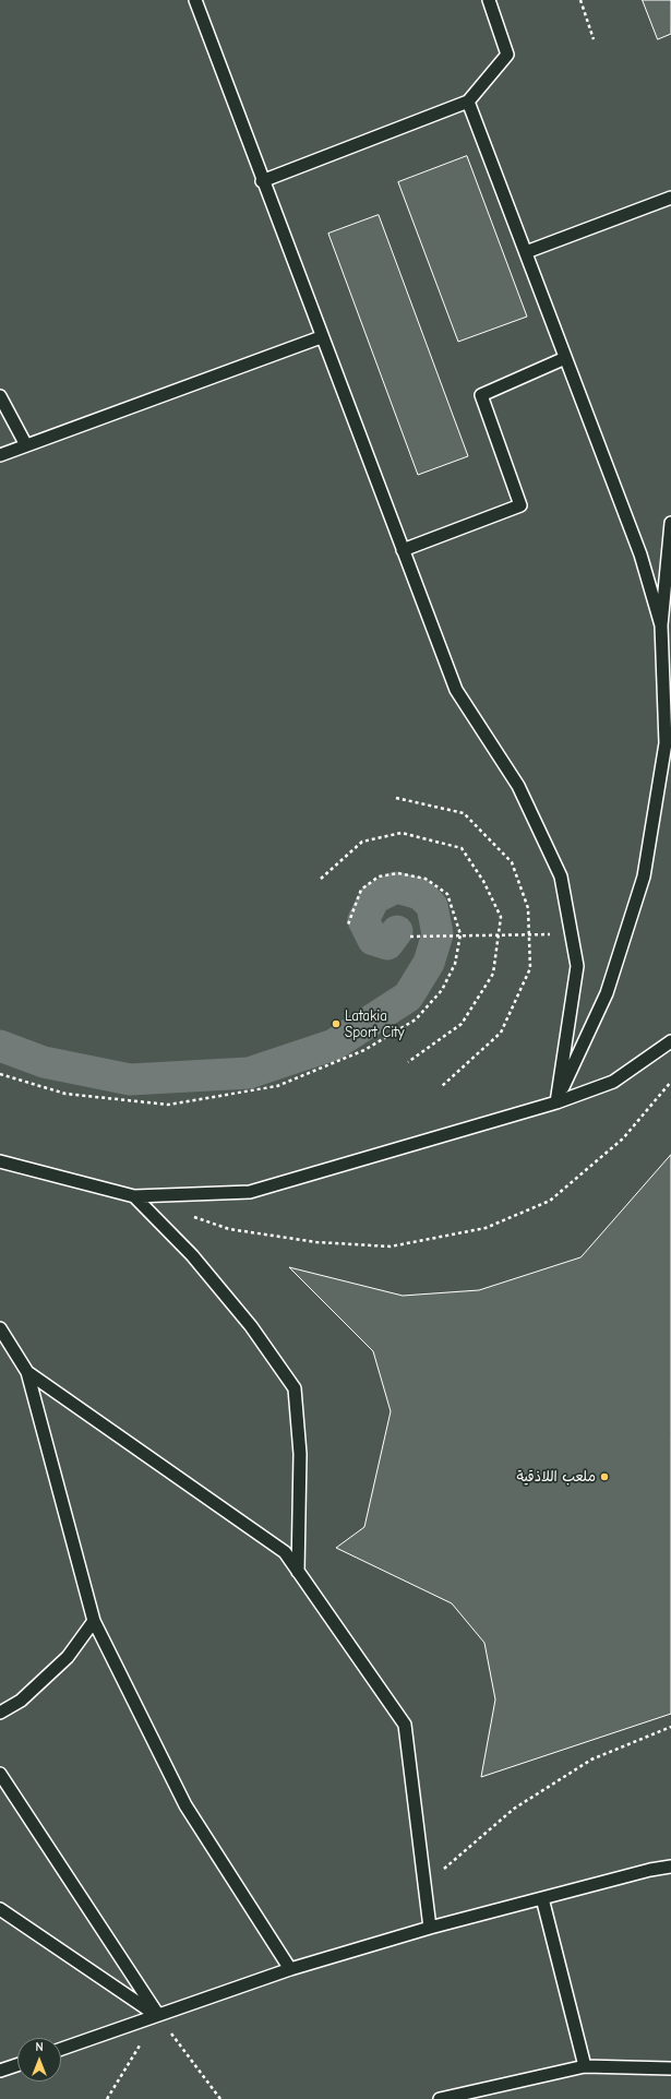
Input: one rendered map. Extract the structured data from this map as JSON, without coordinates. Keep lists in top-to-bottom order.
{
  "places": ["Latakia Sport City", "ملعب اللاذقية"],
  "north": "top"
}
